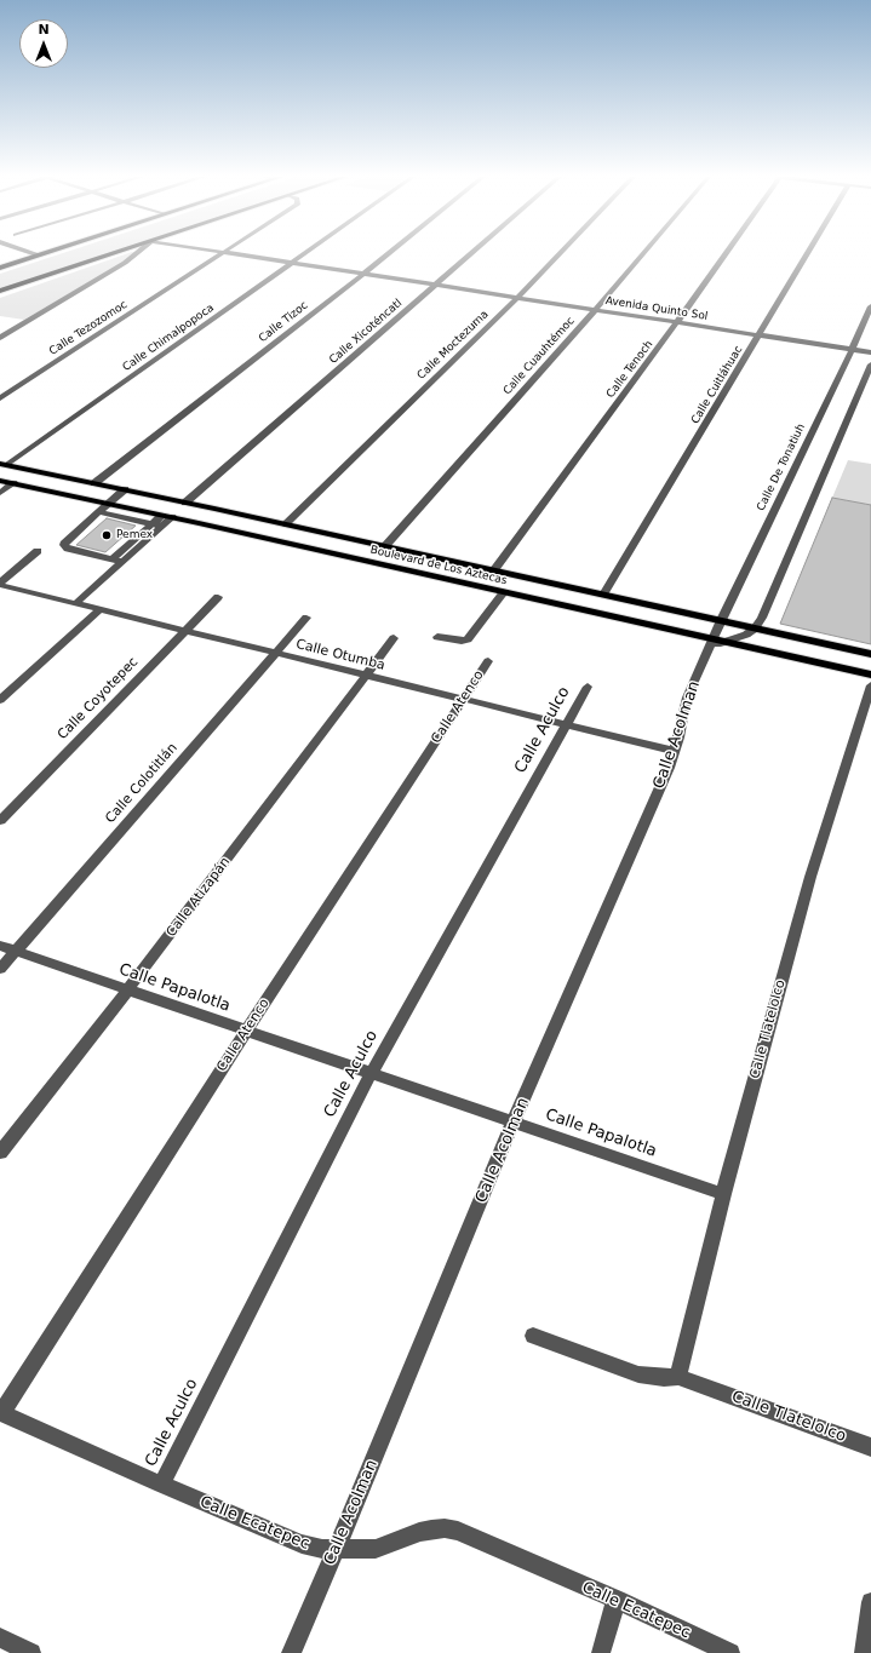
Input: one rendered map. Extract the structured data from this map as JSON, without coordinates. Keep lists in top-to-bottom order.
{
  "streets": {
    "main road": ["Boulevard de Los Aztecas"],
    "street": [
      "Avenida Quinto Sol",
      "Calle Tizoc",
      "Calle Tezozomoc",
      "Calle Xicoténcatl",
      "Calle Chimalpopoca",
      "Calle Moctezuma",
      "Calle Cuauhtémoc",
      "Calle Tenoch",
      "Calle Cuitláhuac",
      "Calle De Tonatiuh",
      "Calle Otumba",
      "Calle Coyotepec",
      "Calle Atenco",
      "Calle Aculco",
      "Calle Acolman",
      "Calle Colotitlán",
      "Calle Atizapán",
      "Calle Papalotla",
      "Calle Tlatelolco",
      "Calle Ecatepec"
    ]
  },
  "crossings": [
    ["Avenida Quinto Sol", "Calle Tizoc"],
    ["Avenida Quinto Sol", "Calle Xicoténcatl"],
    ["Avenida Quinto Sol", "Calle Chimalpopoca"],
    ["Avenida Quinto Sol", "Calle Moctezuma"],
    ["Avenida Quinto Sol", "Calle Cuauhtémoc"],
    ["Avenida Quinto Sol", "Calle Tenoch"],
    ["Avenida Quinto Sol", "Calle Cuitláhuac"],
    ["Avenida Quinto Sol", "Calle De Tonatiuh"],
    ["Calle Tizoc", "Boulevard de Los Aztecas"],
    ["Calle Xicoténcatl", "Boulevard de Los Aztecas"],
    ["Calle Chimalpopoca", "Boulevard de Los Aztecas"],
    ["Calle Moctezuma", "Boulevard de Los Aztecas"],
    ["Calle Cuauhtémoc", "Boulevard de Los Aztecas"],
    ["Calle Tenoch", "Boulevard de Los Aztecas"],
    ["Calle Cuitláhuac", "Boulevard de Los Aztecas"],
    ["Calle De Tonatiuh", "Boulevard de Los Aztecas"],
    ["Calle De Tonatiuh", "Calle Acolman"],
    ["Boulevard de Los Aztecas", "Calle Acolman"],
    ["Calle Otumba", "Calle Coyotepec"],
    ["Calle Otumba", "Calle Atenco"],
    ["Calle Otumba", "Calle Aculco"],
    ["Calle Otumba", "Calle Acolman"],
    ["Calle Otumba", "Calle Colotitlán"],
    ["Calle Otumba", "Calle Atizapán"],
    ["Calle Atenco", "Calle Papalotla"],
    ["Calle Atenco", "Calle Ecatepec"],
    ["Calle Aculco", "Calle Papalotla"],
    ["Calle Aculco", "Calle Ecatepec"],
    ["Calle Acolman", "Calle Papalotla"],
    ["Calle Acolman", "Calle Ecatepec"],
    ["Calle Colotitlán", "Calle Papalotla"],
    ["Calle Atizapán", "Calle Papalotla"],
    ["Calle Papalotla", "Calle Tlatelolco"]
  ],
  "places": ["Pemex"],
  "north": "top"
}
